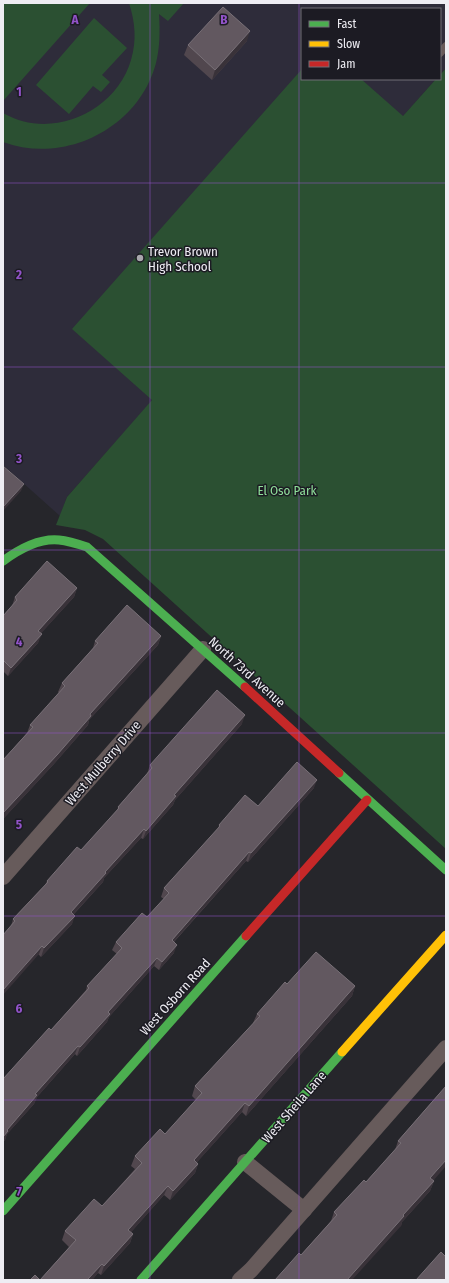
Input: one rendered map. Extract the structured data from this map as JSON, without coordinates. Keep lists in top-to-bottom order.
{
  "streets": {
    "street": [
      "North 73rd Avenue",
      "West Mulberry Drive",
      "West Osborn Road",
      "West Sheila Lane"
    ]
  },
  "crossings": [
    ["North 73rd Avenue", "West Mulberry Drive"],
    ["North 73rd Avenue", "West Osborn Road"]
  ],
  "parks": ["El Oso Park"],
  "places": ["Trevor Brown High School"],
  "legend": ["Fast", "Slow", "Jam"],
  "grid": {
    "columns": ["A", "B"],
    "rows": [
      "1",
      "2",
      "3",
      "4",
      "5",
      "6",
      "7"
    ]
  }
}
